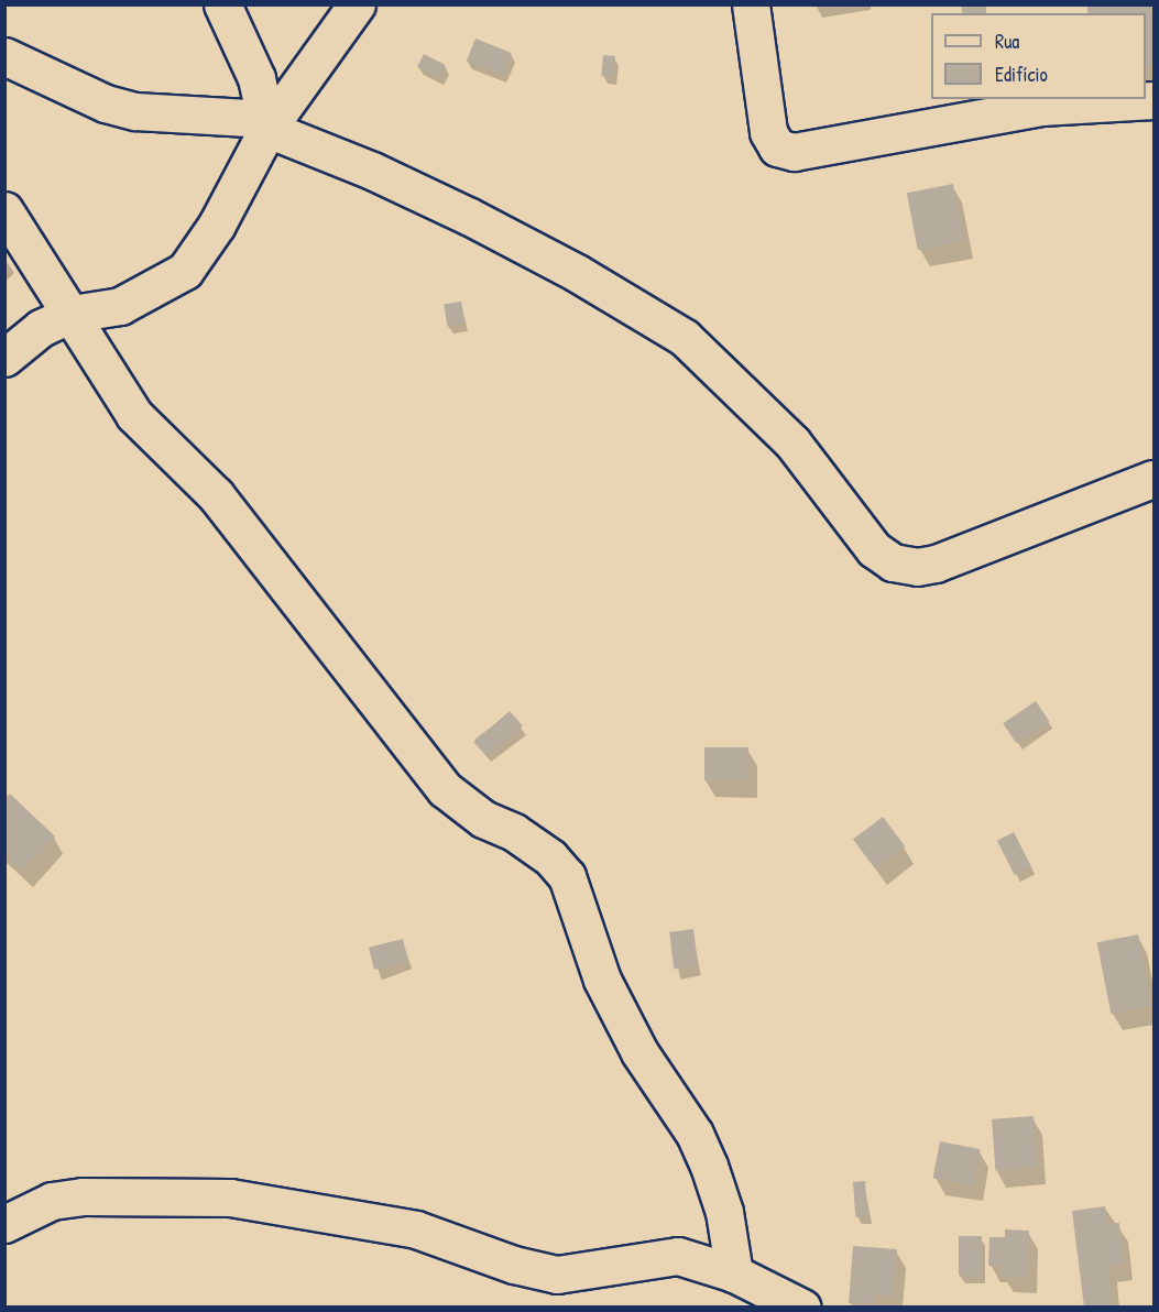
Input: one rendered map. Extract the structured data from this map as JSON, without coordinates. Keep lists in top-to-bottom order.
{
  "legend": ["Rua", "Edifício"]
}
